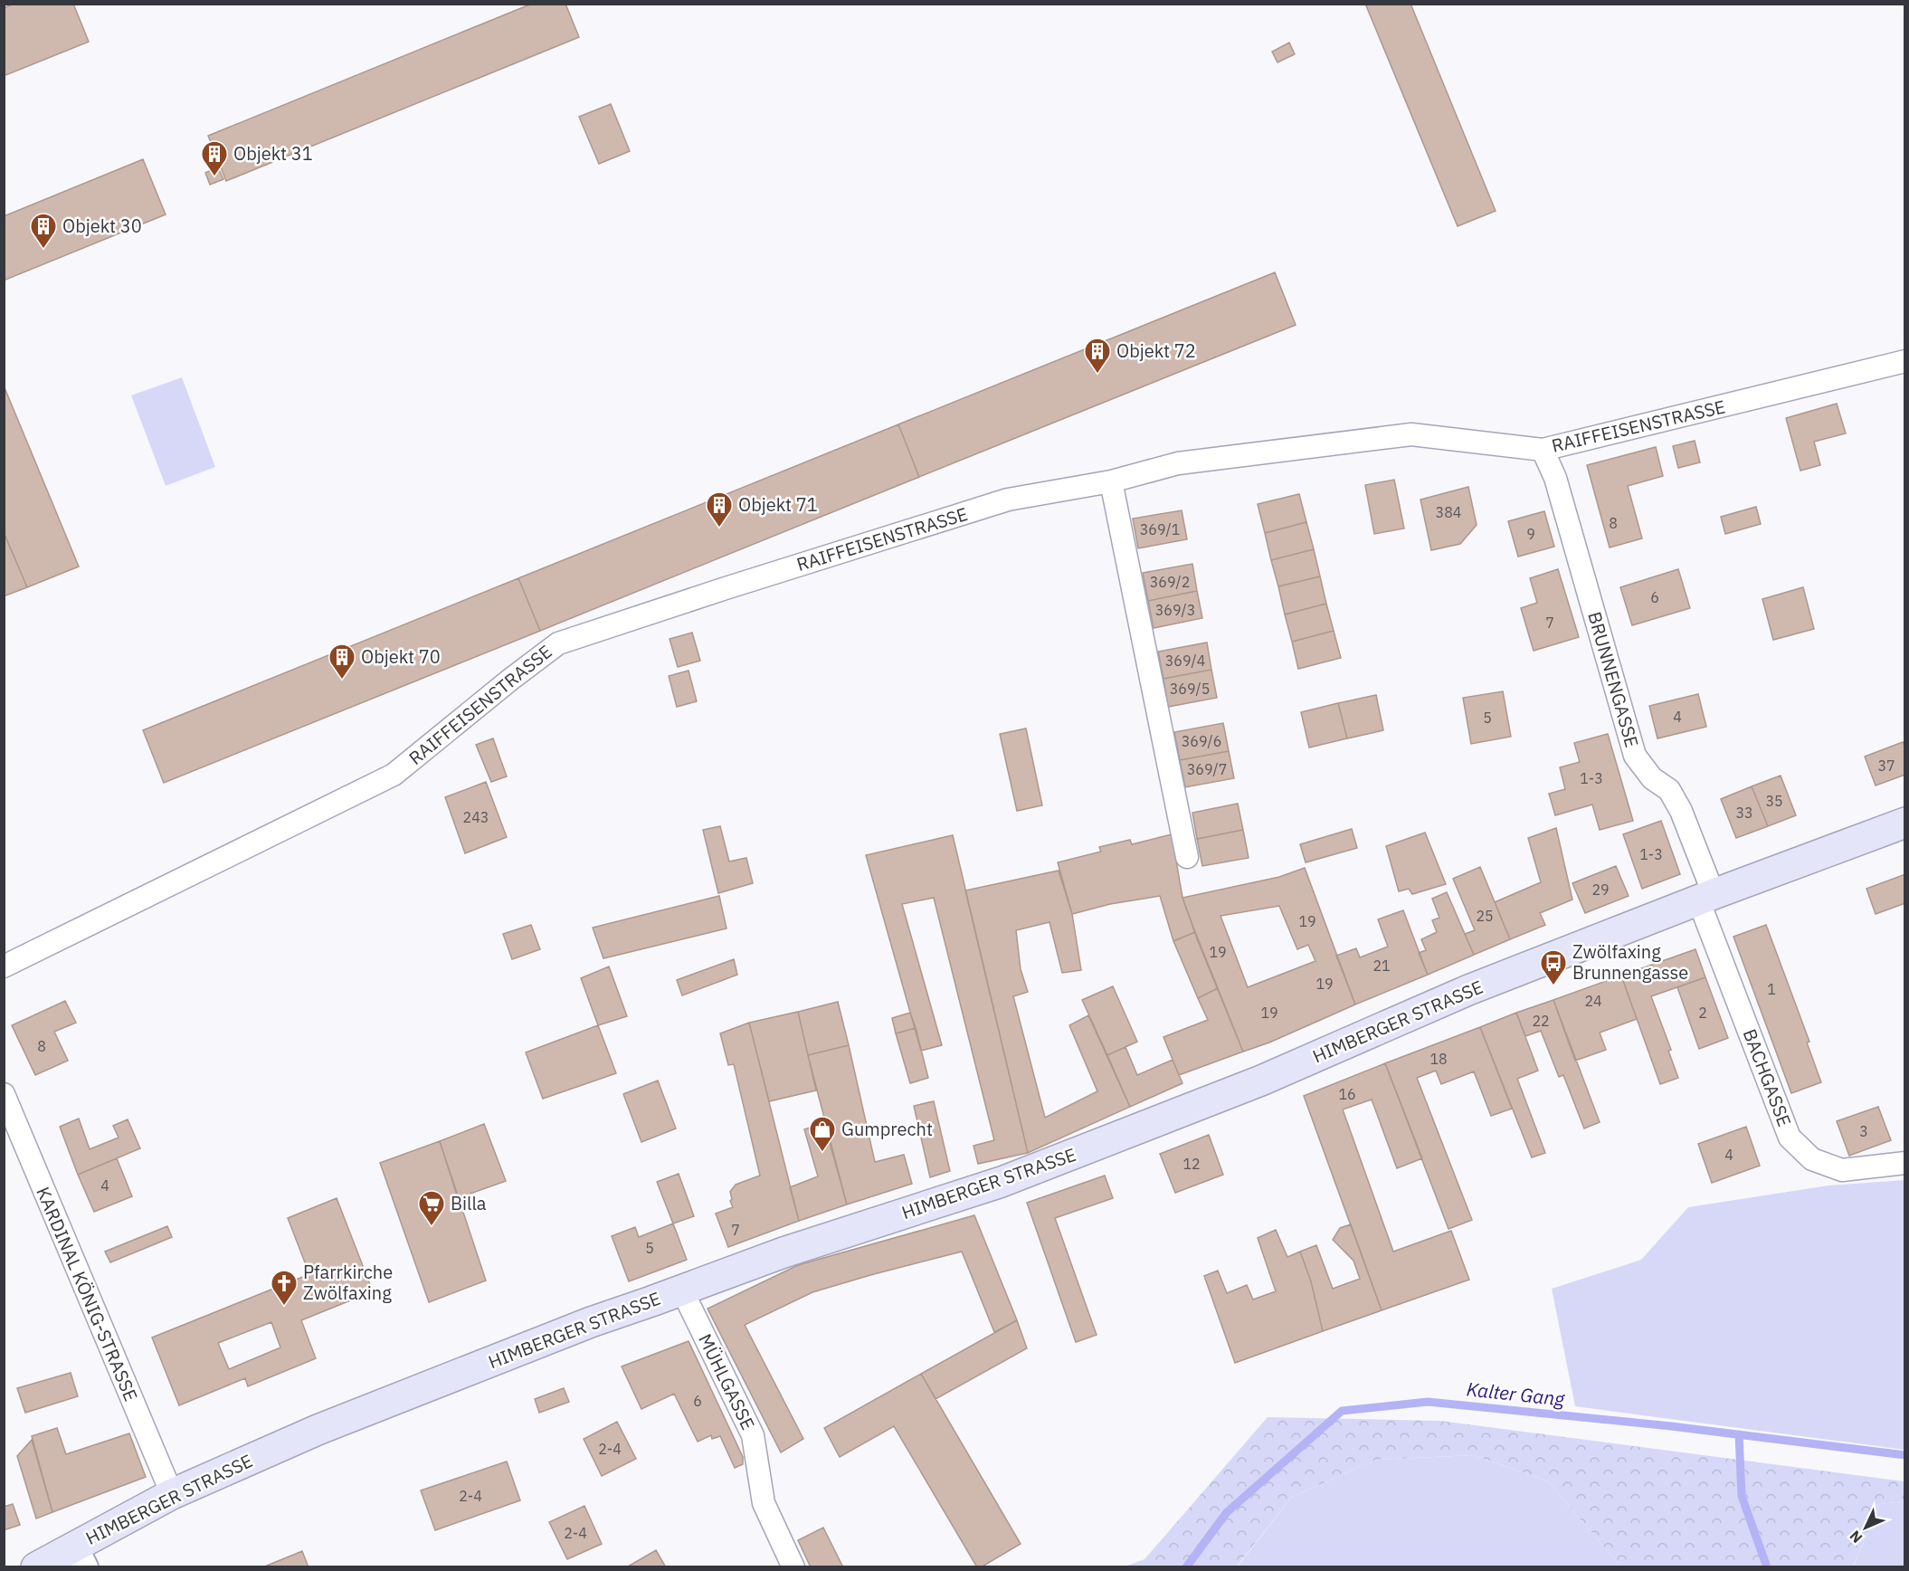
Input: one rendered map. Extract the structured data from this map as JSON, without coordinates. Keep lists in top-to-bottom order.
{
  "streets": {
    "main road": ["HIMBERGER STRASSE"],
    "street": [
      "RAIFFEISENSTRASSE",
      "BRUNNENGASSE",
      "BACHGASSE",
      "KARDINAL KÖNIG-STRASSE",
      "MÜHLGASSE"
    ]
  },
  "crossings": [
    ["RAIFFEISENSTRASSE", "BRUNNENGASSE"],
    ["BRUNNENGASSE", "HIMBERGER STRASSE"],
    ["BRUNNENGASSE", "BACHGASSE"],
    ["HIMBERGER STRASSE", "BACHGASSE"],
    ["HIMBERGER STRASSE", "KARDINAL KÖNIG-STRASSE"],
    ["HIMBERGER STRASSE", "MÜHLGASSE"]
  ],
  "water": ["Kalter Gang"],
  "places": {
    "building": [
      "Objekt 31",
      "Objekt 30",
      "Objekt 72",
      "Objekt 71",
      "Objekt 70"
    ],
    "bus stop": ["Zwölfaxing Brunnengasse"],
    "shop": ["Gumprecht"],
    "supermarket": ["Billa"],
    "church": ["Pfarrkirche Zwölfaxing"]
  },
  "house_numbers": [
    "384",
    "8",
    "369/1",
    "9",
    "369/2",
    "6",
    "369/3",
    "7",
    "369/4",
    "369/5",
    "4",
    "5",
    "369/6",
    "37",
    "369/7",
    "1-3",
    "35",
    "33",
    "243",
    "1-3",
    "29",
    "25",
    "19",
    "19",
    "21",
    "19",
    "1",
    "24",
    "19",
    "2",
    "22",
    "8",
    "18",
    "16",
    "3",
    "4",
    "12",
    "4",
    "7",
    "5",
    "6",
    "2-4",
    "2-4",
    "2-4"
  ],
  "north": "bottom left"
}
